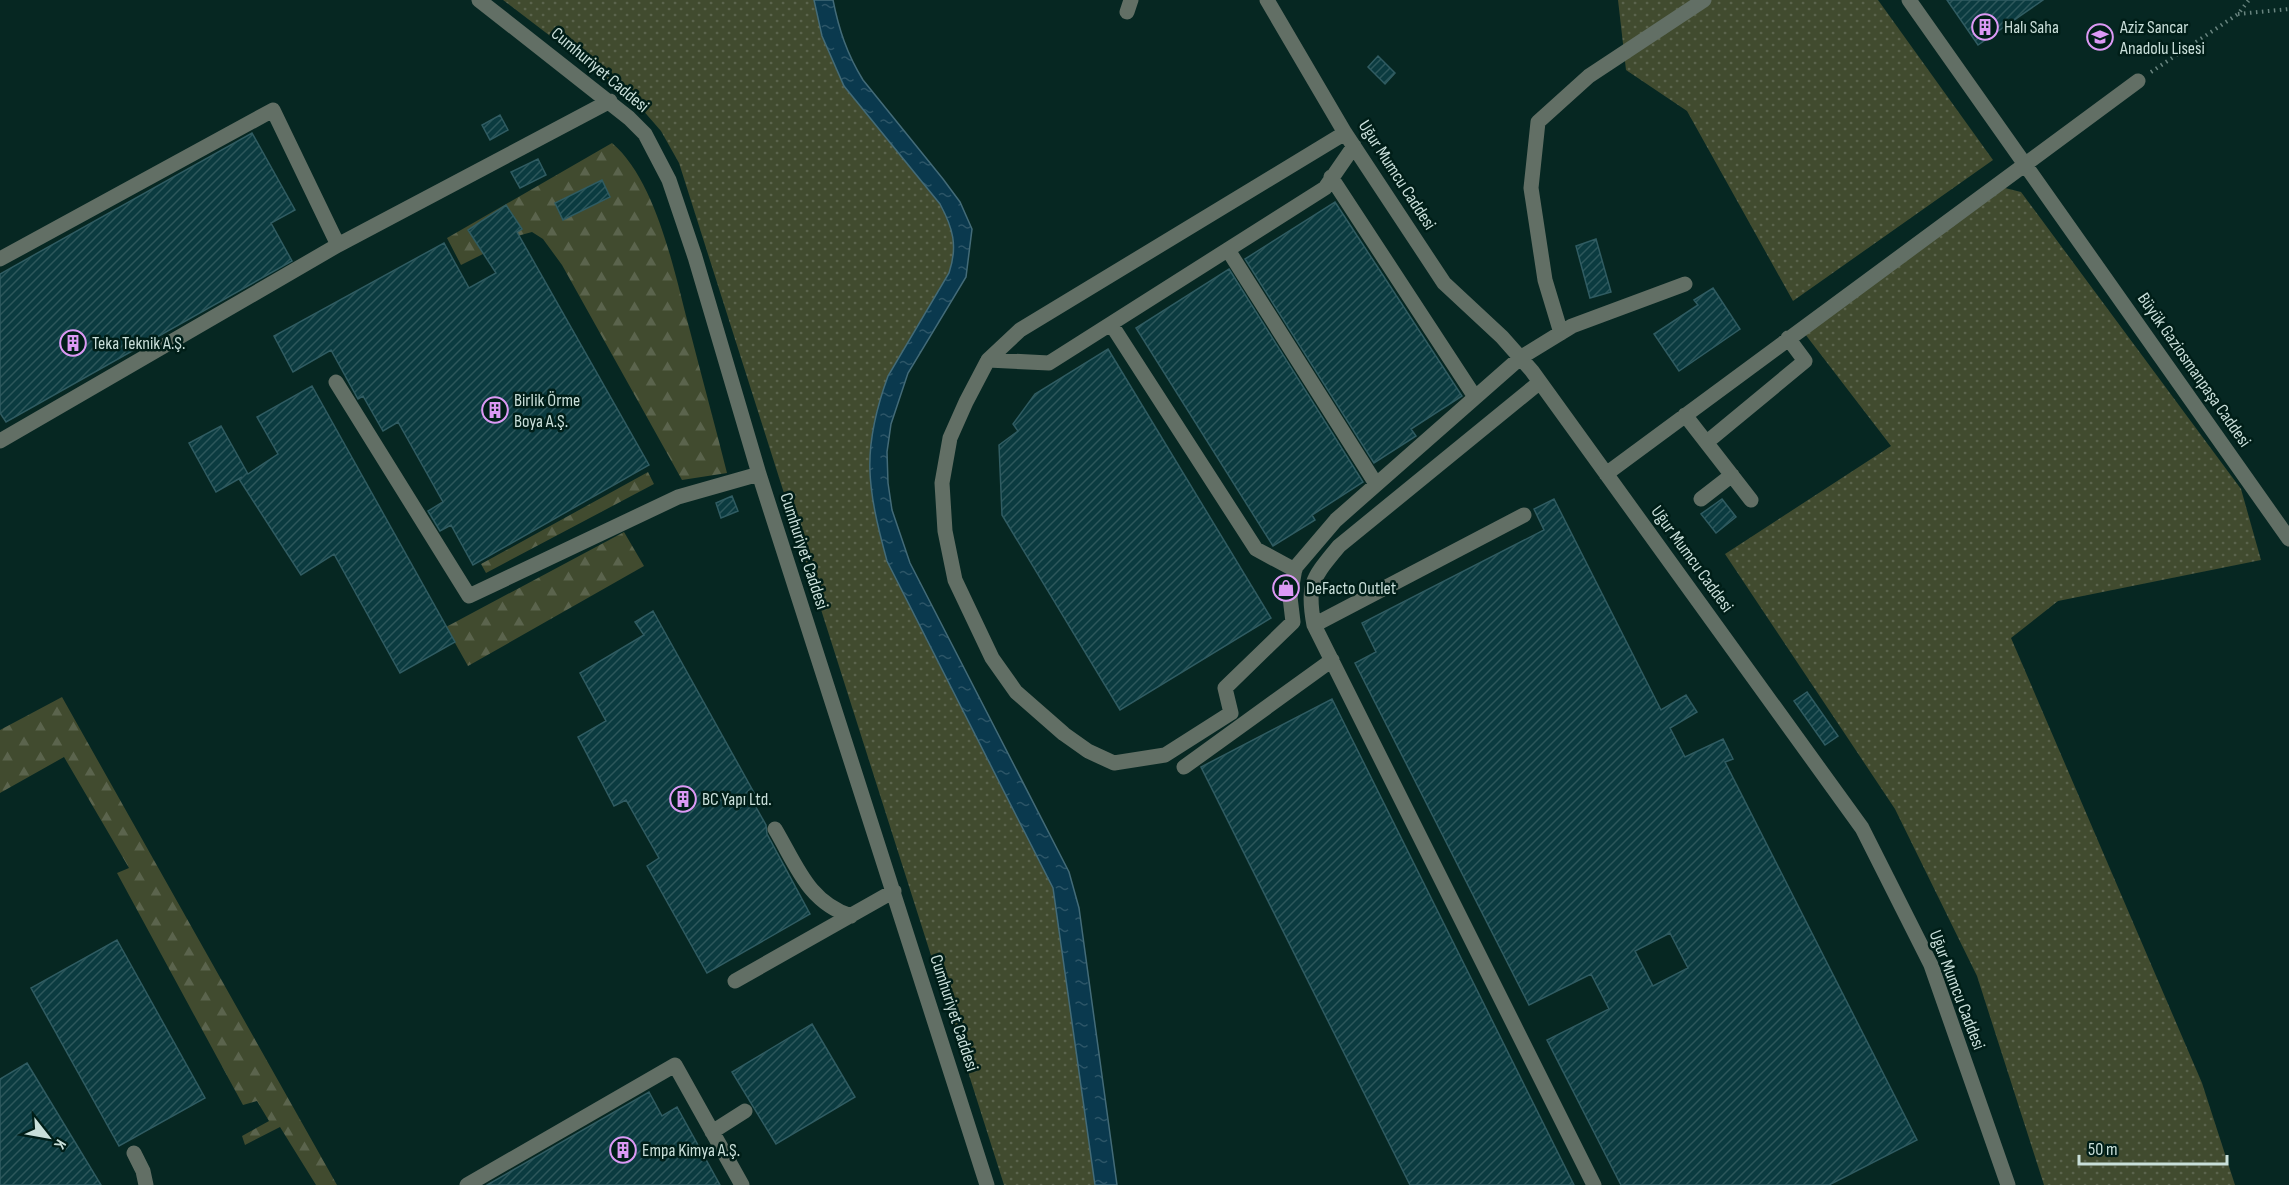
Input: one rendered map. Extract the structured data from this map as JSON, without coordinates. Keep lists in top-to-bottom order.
{
  "streets": {
    "street": ["Cumhuriyet Caddesi", "Uğur Mumcu Caddesi", "Büyük Gaziosmanpaşa Caddesi"]
  },
  "places": {
    "building": [
      "Halı Saha",
      "Teka Teknik A.Ş.",
      "Birlik Örme Boya A.Ş.",
      "BC Yapı Ltd.",
      "Empa Kimya A.Ş."
    ],
    "school or university": ["Aziz Sancar Anadolu Lisesi"],
    "shop": ["DeFacto Outlet"]
  },
  "scale_bar": "50 m",
  "north": "bottom right"
}
